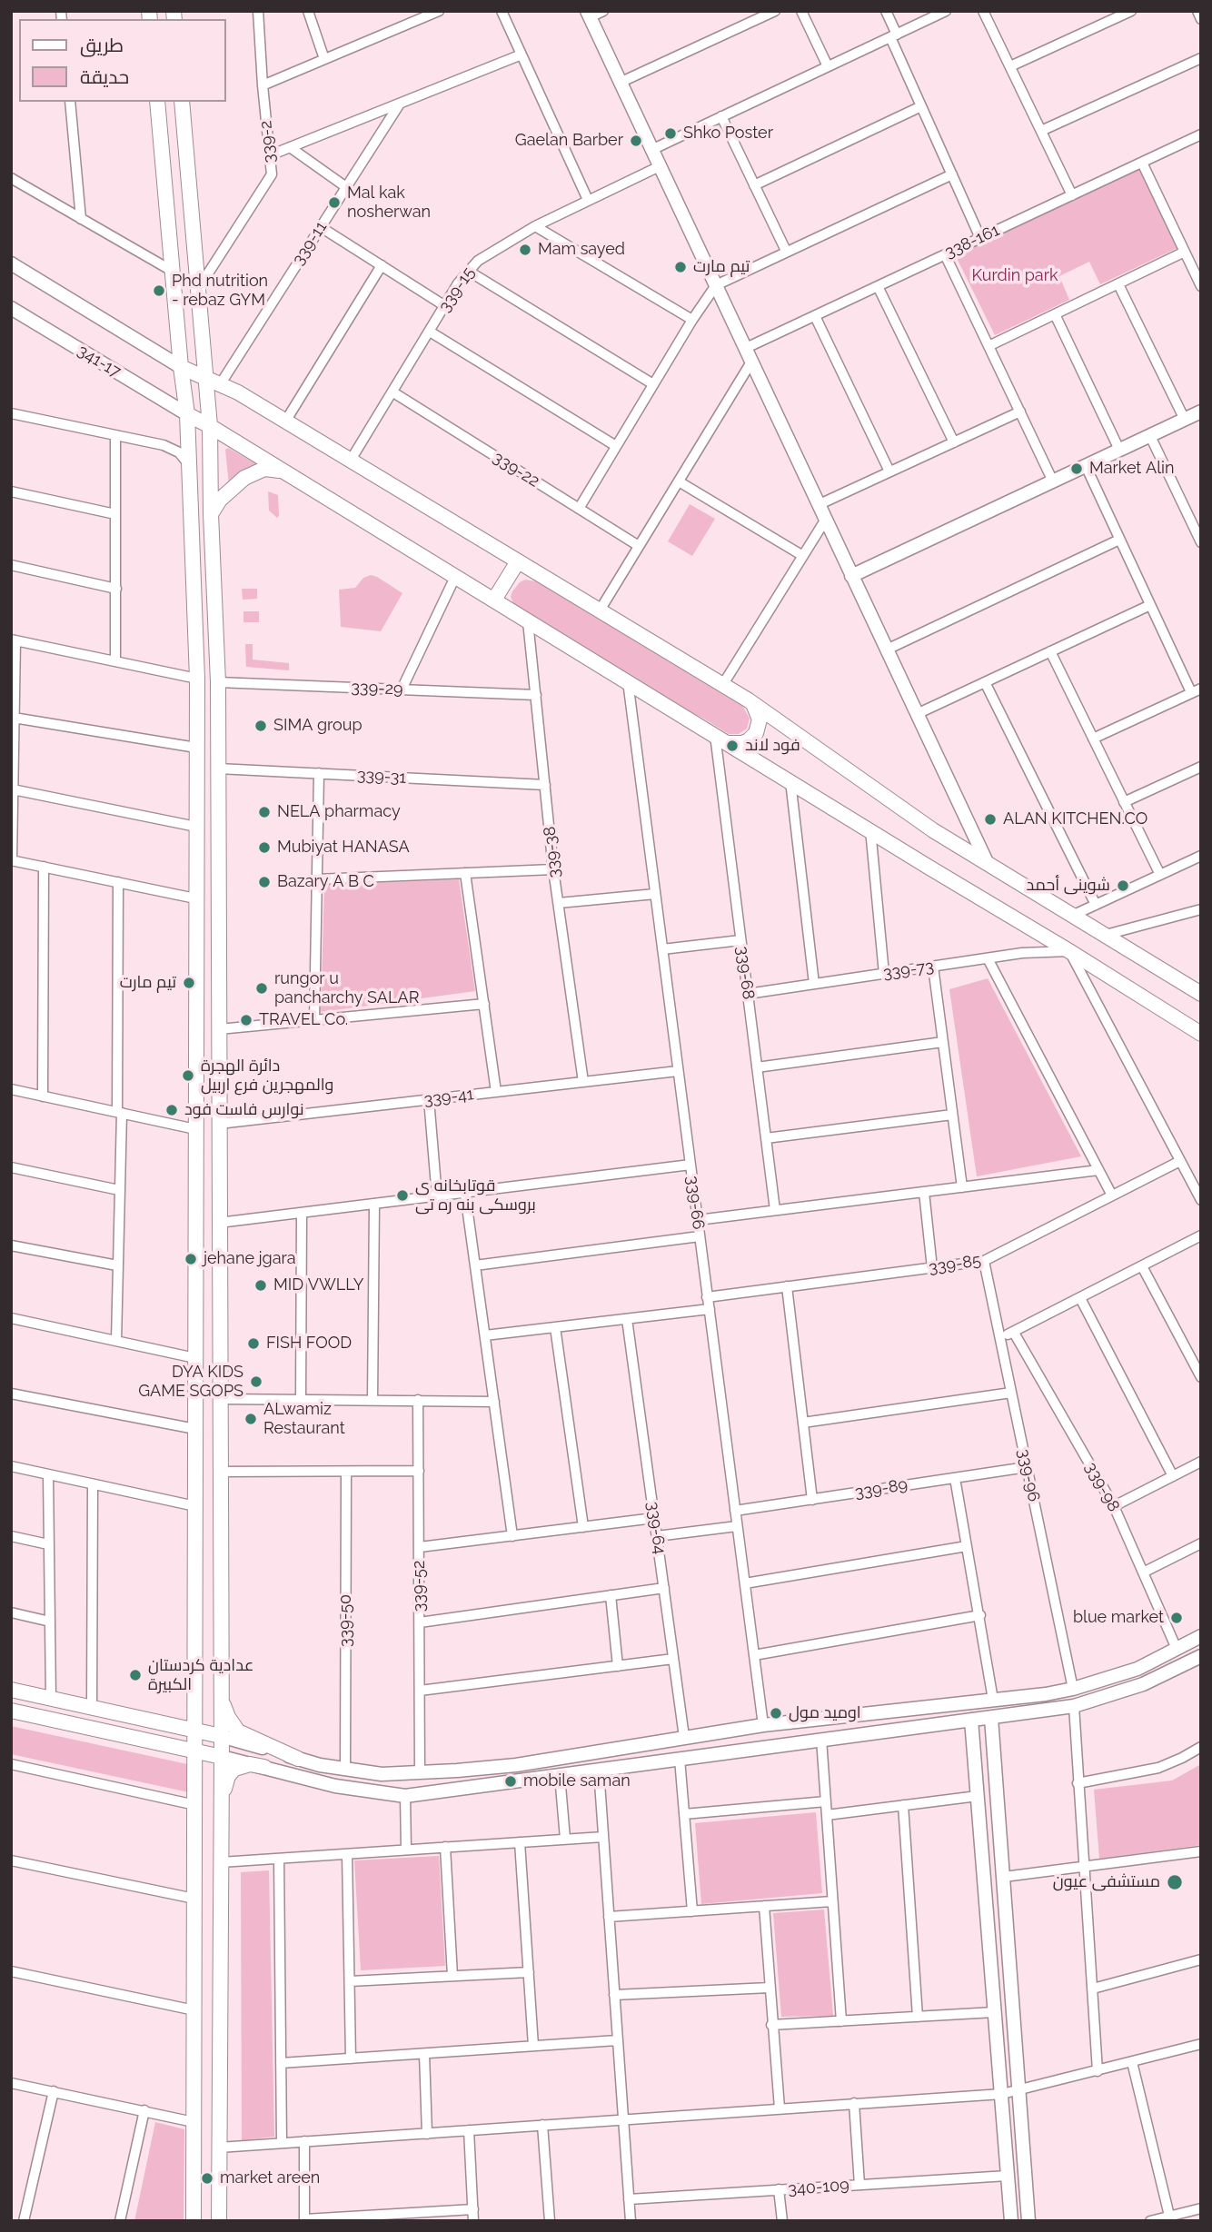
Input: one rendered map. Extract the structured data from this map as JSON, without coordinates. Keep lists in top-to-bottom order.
{
  "streets": {
    "street": [
      "339-2",
      "338-161",
      "339-11",
      "339-15",
      "341-17",
      "339-22",
      "339-29",
      "339-31",
      "339-38",
      "339-73",
      "339-68",
      "339-41",
      "339-66",
      "339-85",
      "339-96",
      "339-98",
      "339-89",
      "339-64",
      "339-52",
      "339-50",
      "340-109"
    ]
  },
  "crossings": [
    ["339-15", "339-22"],
    ["339-29", "339-38"],
    ["339-31", "339-38"],
    ["339-38", "339-41"],
    ["339-73", "339-68"],
    ["339-41", "339-66"],
    ["339-66", "339-85"],
    ["339-66", "339-89"],
    ["339-85", "339-96"],
    ["339-96", "339-89"]
  ],
  "parks": ["Kurdin park"],
  "places": [
    "Shko Poster",
    "Gaelan Barber",
    "Mal kak nosherwan",
    "Mam sayed",
    "تيم مارت",
    "Phd nutrition - rebaz GYM",
    "Market Alin",
    "SIMA group",
    "فود لاند",
    "NELA pharmacy",
    "ALAN KITCHEN.CO",
    "Mubiyat HANASA",
    "Bazary A B C",
    "شوینی أحمد",
    "تیم مارت",
    "rungor u pancharchy SALAR",
    "TRAVEL Co.",
    "دائرة الهجرة والمهجرين فرع اربيل",
    "نوارس فاست فود",
    "قوتابخانه ى بروسكى بنه ره تى",
    "jehane jgara",
    "MID VWLLY",
    "FISH FOOD",
    "DYA KIDS GAME SGOPS",
    "ALwamiz Restaurant",
    "blue market",
    "عدادية كردستان الكبيرة",
    "اوميد مول",
    "mobile saman",
    "مستشفى عيون",
    "market areen"
  ],
  "legend": ["طريق", "حديقة"]
}
